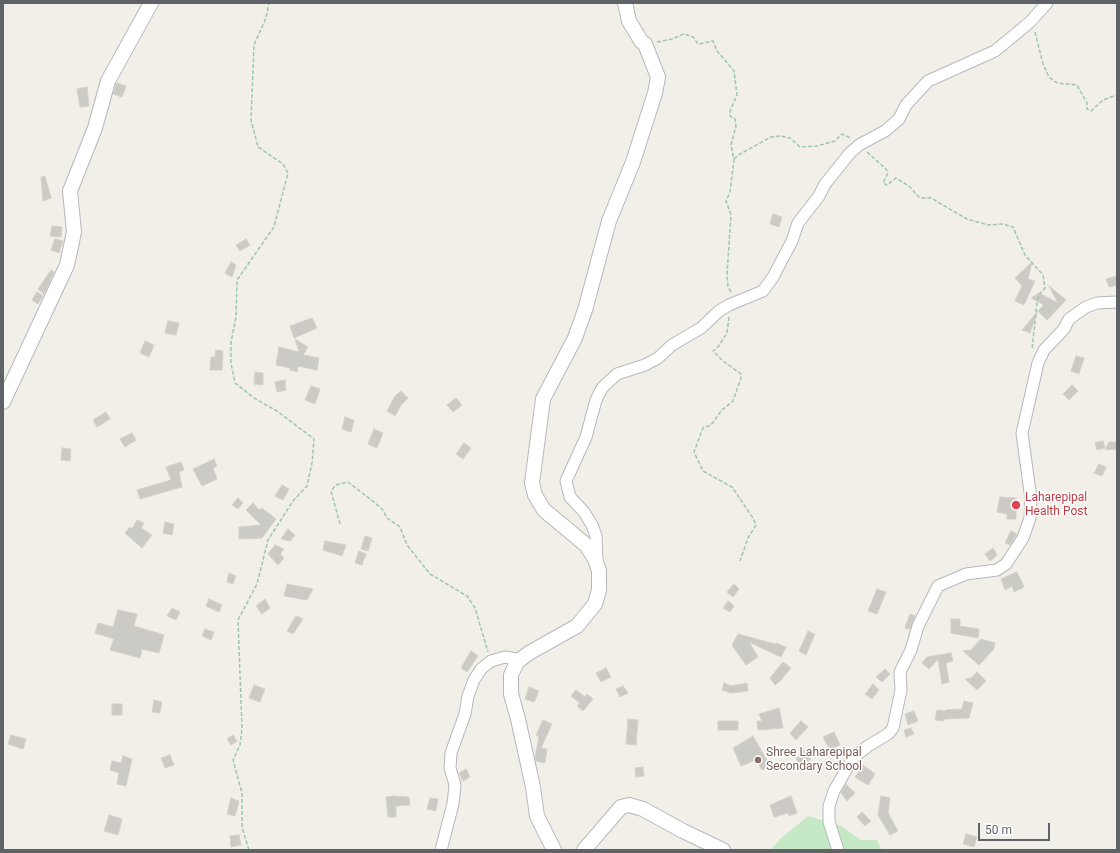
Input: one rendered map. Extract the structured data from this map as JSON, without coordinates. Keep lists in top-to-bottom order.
{
  "places": ["Laharepipal Health Post", "Shree Laharepipal Secondary School"],
  "scale_bar": "50 m"
}
